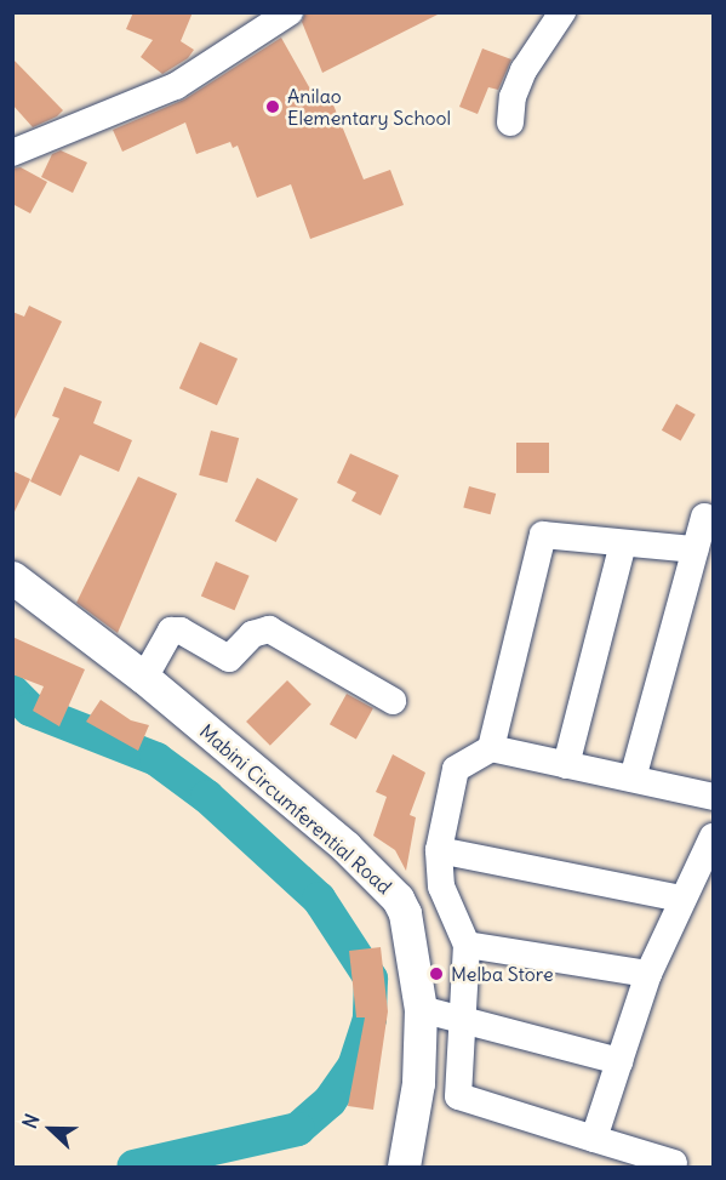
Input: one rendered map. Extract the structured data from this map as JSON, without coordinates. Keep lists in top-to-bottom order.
{
  "streets": {
    "main road": ["Mabini Circumferential Road"]
  },
  "places": ["Anilao Elementary School", "Melba Store"],
  "north": "left"
}
